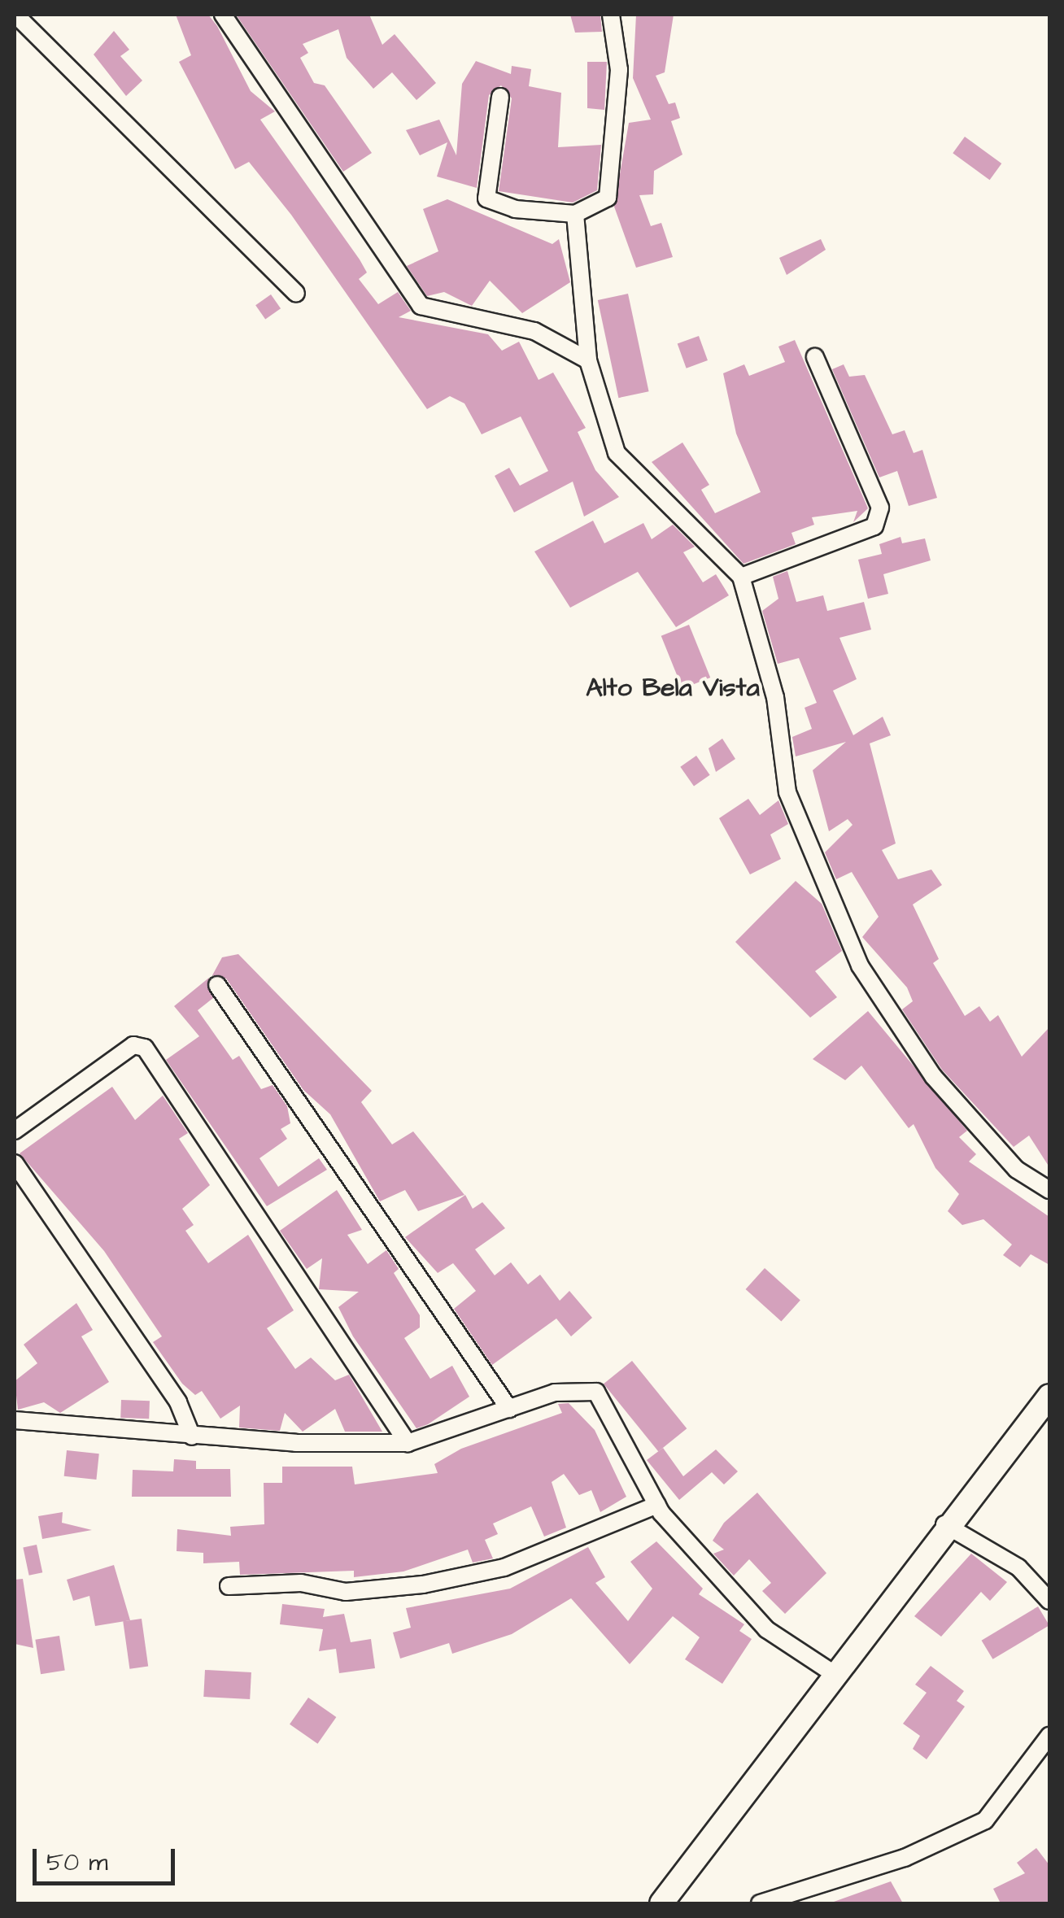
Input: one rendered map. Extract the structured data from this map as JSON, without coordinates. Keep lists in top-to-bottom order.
{
  "districts": ["Alto Bela Vista"],
  "scale_bar": "50 m"
}
